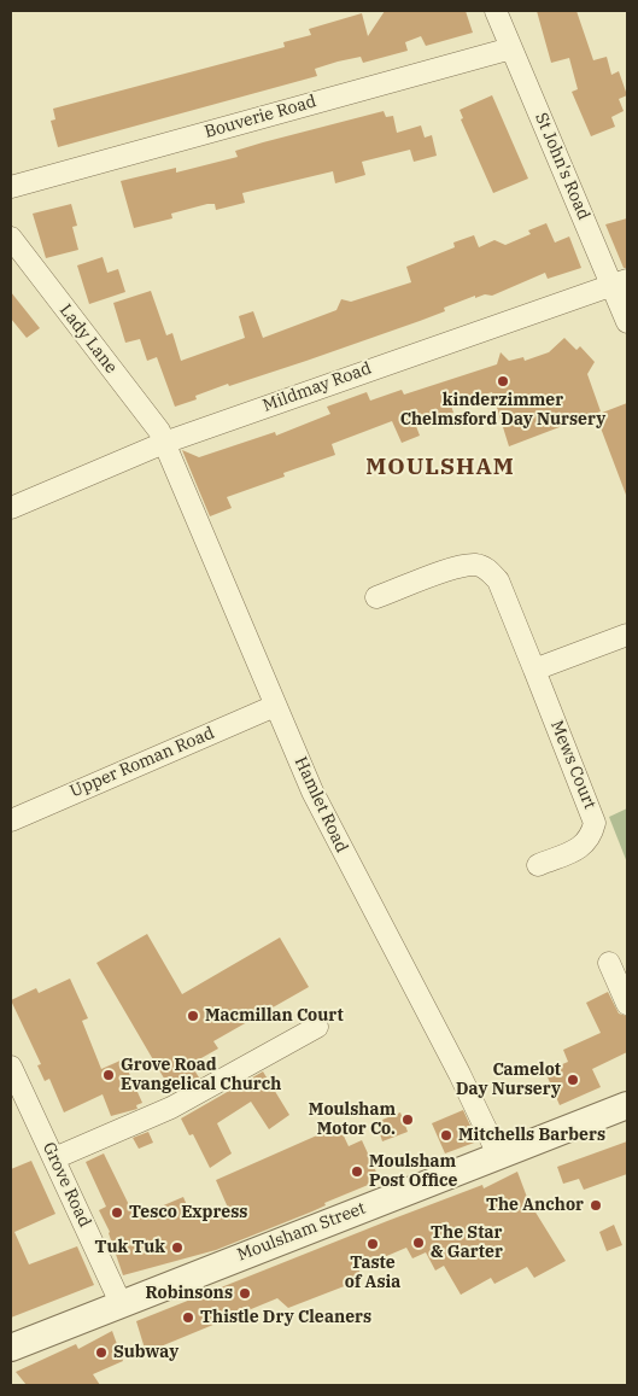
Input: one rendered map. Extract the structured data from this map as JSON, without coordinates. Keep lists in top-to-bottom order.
{
  "streets": {
    "street": [
      "Bouverie Road",
      "St John's Road",
      "Lady Lane",
      "Mildmay Road",
      "Upper Roman Road",
      "Mews Court",
      "Hamlet Road",
      "Grove Road",
      "Moulsham Street"
    ]
  },
  "crossings": [
    ["Bouverie Road", "St John's Road"],
    ["St John's Road", "Mildmay Road"],
    ["Lady Lane", "Mildmay Road"],
    ["Lady Lane", "Hamlet Road"],
    ["Mildmay Road", "Hamlet Road"],
    ["Upper Roman Road", "Hamlet Road"],
    ["Hamlet Road", "Moulsham Street"],
    ["Grove Road", "Moulsham Street"]
  ],
  "districts": ["MOULSHAM"],
  "places": [
    "kinderzimmer Chelmsford Day Nursery",
    "Macmillan Court",
    "Grove Road Evangelical Church",
    "Camelot Day Nursery",
    "Moulsham Motor Co.",
    "Mitchells Barbers",
    "Moulsham Post Office",
    "The Anchor",
    "Tesco Express",
    "The Star & Garter",
    "Taste of Asia",
    "Tuk Tuk",
    "Robinsons",
    "Thistle Dry Cleaners",
    "Subway"
  ]
}
